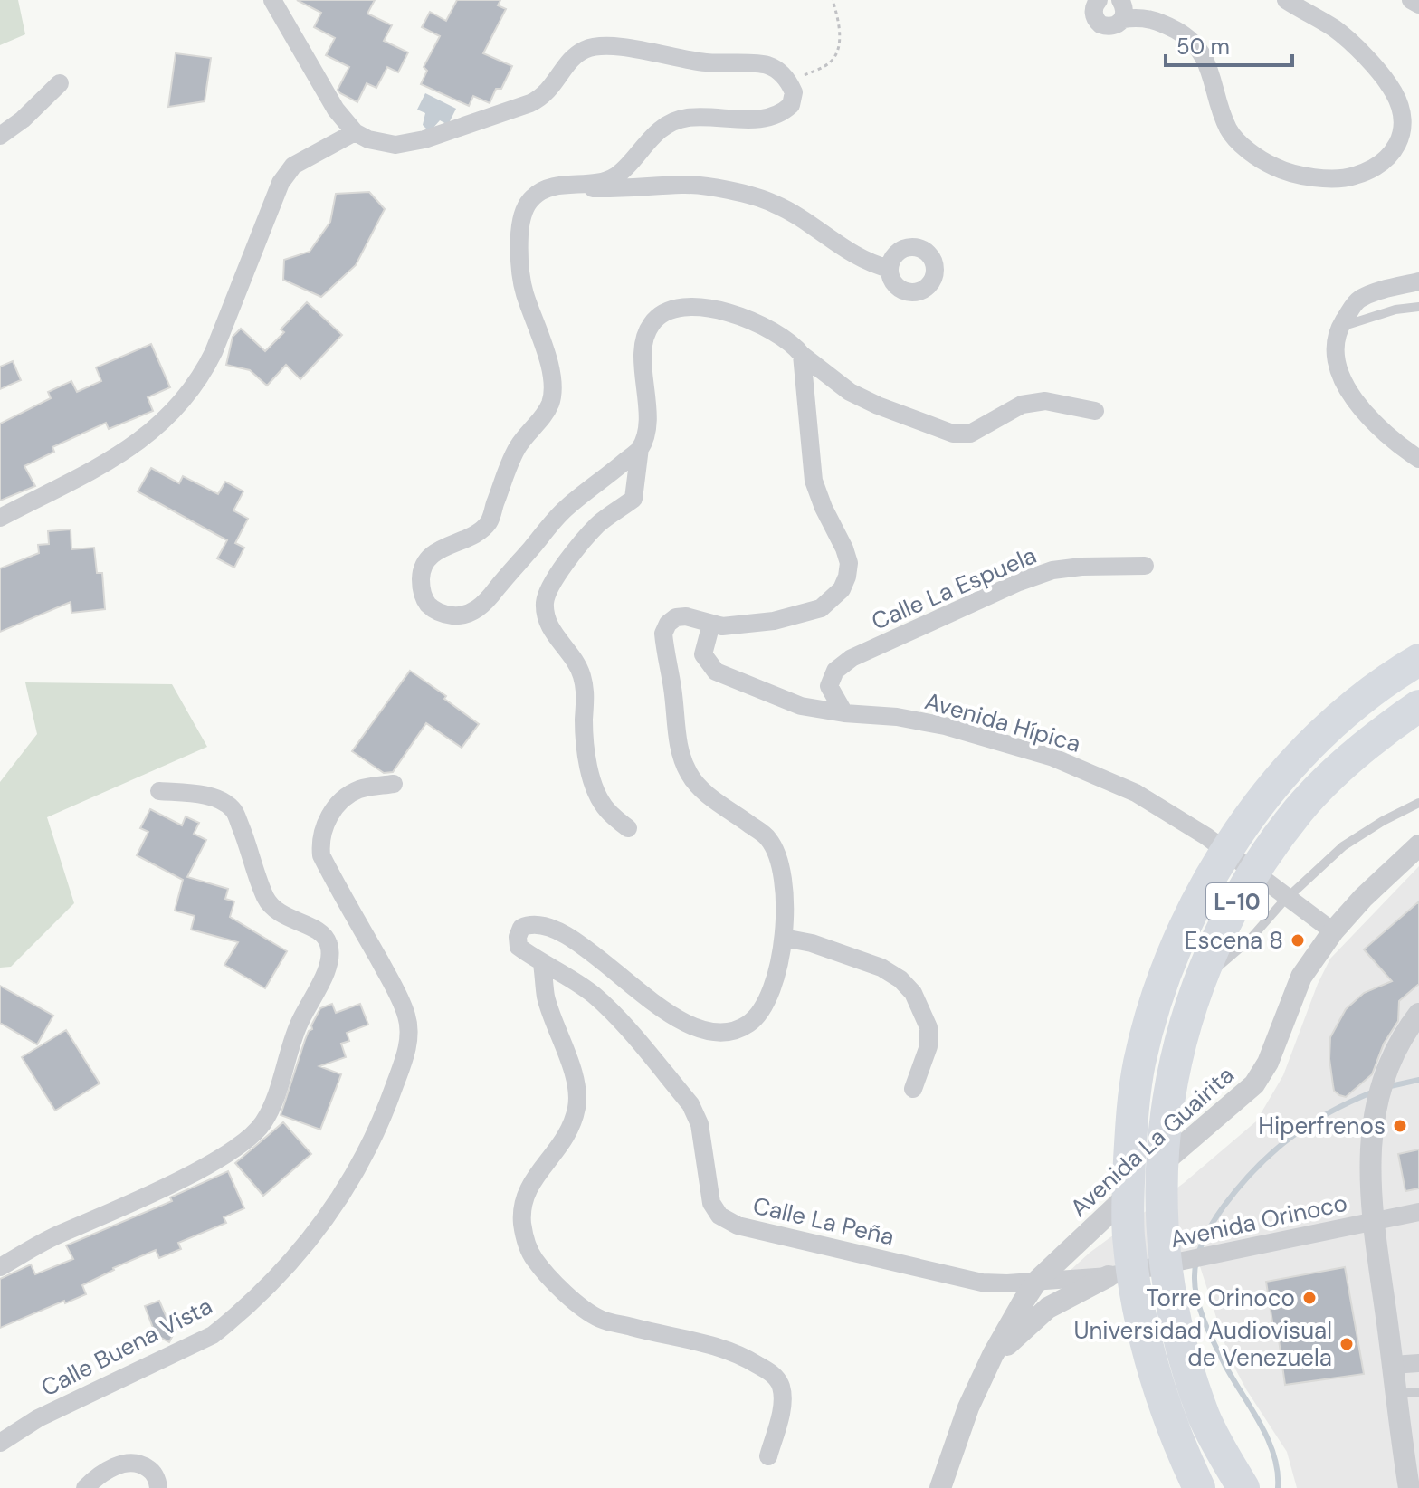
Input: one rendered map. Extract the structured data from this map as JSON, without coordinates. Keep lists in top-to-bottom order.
{
  "streets": {
    "highway": ["L-10"],
    "street": [
      "Calle La Espuela",
      "Avenida Hípica",
      "Avenida La Guairita",
      "Calle La Peña",
      "Avenida Orinoco",
      "Calle Buena Vista"
    ]
  },
  "crossings": [
    ["Calle La Espuela", "Avenida Hípica"],
    ["Avenida Hípica", "Avenida La Guairita"],
    ["Avenida La Guairita", "Calle La Peña"],
    ["Calle La Peña", "Avenida Orinoco"]
  ],
  "places": [
    "Escena 8",
    "Hiperfrenos",
    "Torre Orinoco",
    "Universidad Audiovisual de Venezuela"
  ],
  "scale_bar": "50 m"
}
